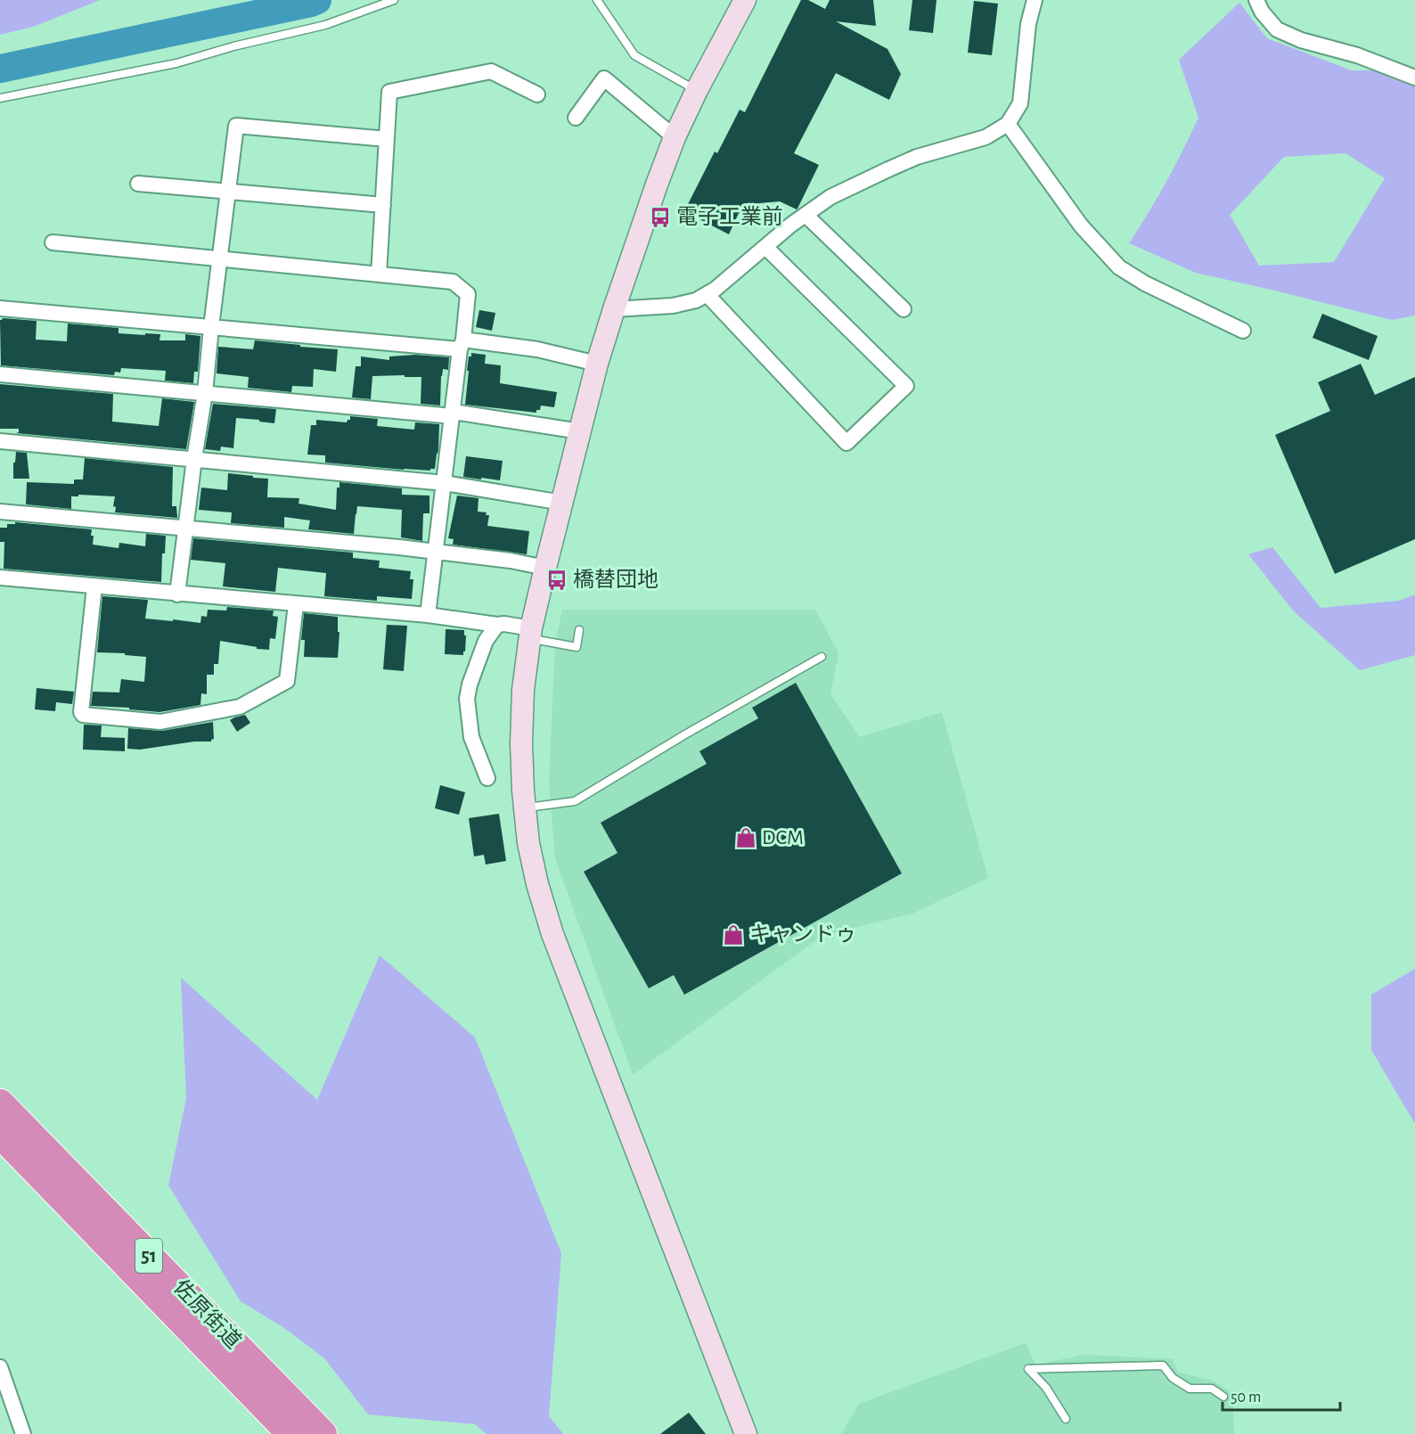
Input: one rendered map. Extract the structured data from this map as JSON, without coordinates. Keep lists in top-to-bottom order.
{
  "streets": {
    "highway": ["51", "佐原街道"]
  },
  "places": {
    "bus stop": ["電子工業前", "橋替団地"],
    "shop": ["DCM", "キャンドゥ"]
  },
  "scale_bar": "50 m"
}
